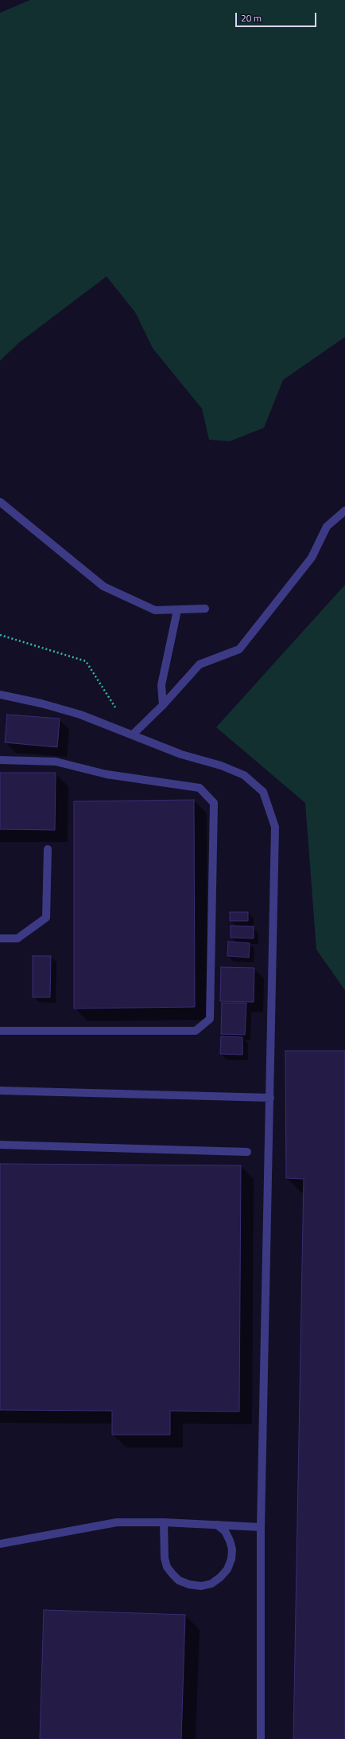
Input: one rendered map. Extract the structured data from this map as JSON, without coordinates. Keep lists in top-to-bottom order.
{
  "scale_bar": "20 m"
}
